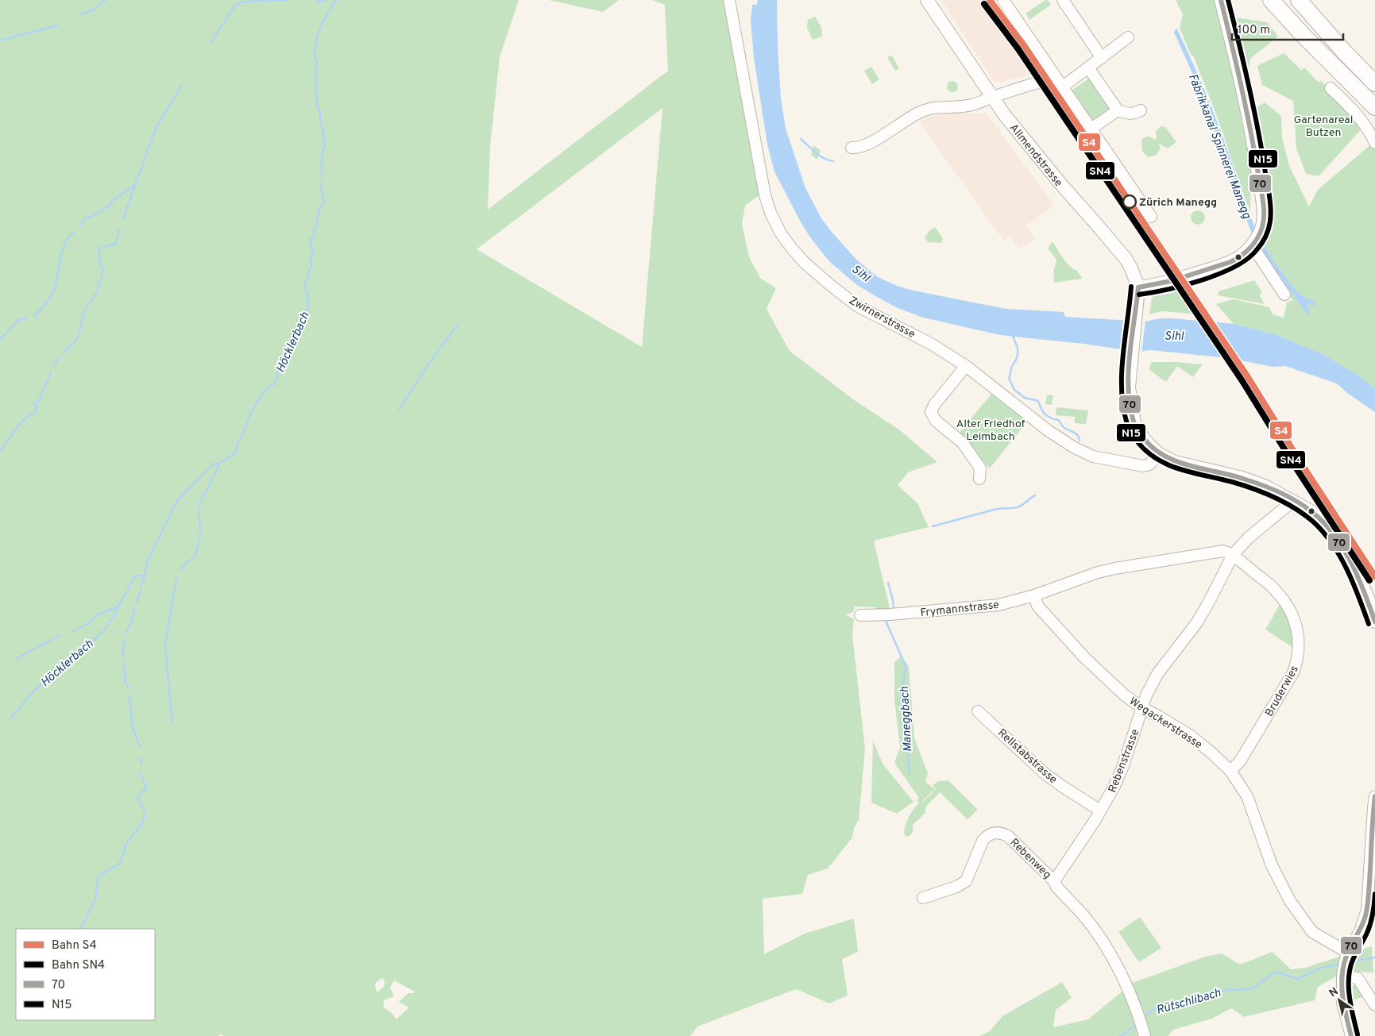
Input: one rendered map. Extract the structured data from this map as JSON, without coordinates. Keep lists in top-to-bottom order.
{
  "streets": {
    "main road": ["Allmendstrasse"],
    "street": [
      "Zwirnerstrasse",
      "Frymannstrasse",
      "Bruderwies",
      "Wegackerstrasse",
      "Rellstabstrasse",
      "Rebenstrasse",
      "Rebenweg"
    ]
  },
  "crossings": [
    ["Allmendstrasse", "Zwirnerstrasse"],
    ["Frymannstrasse", "Bruderwies"],
    ["Frymannstrasse", "Wegackerstrasse"],
    ["Frymannstrasse", "Rebenstrasse"],
    ["Bruderwies", "Wegackerstrasse"],
    ["Bruderwies", "Rebenstrasse"],
    ["Wegackerstrasse", "Rebenstrasse"],
    ["Rellstabstrasse", "Rebenstrasse"],
    ["Rebenstrasse", "Rebenweg"]
  ],
  "water": [
    "Fabrikkanal Spinnerei Manegg",
    "Sihl",
    "Höcklerbach",
    "Maneggbach",
    "Rütschlibach"
  ],
  "parks": ["Gartenareal Butzen", "Alter Friedhof Leimbach"],
  "places": ["Zürich Manegg"],
  "lines": [
    "rail line S4",
    "transit line 70",
    "transit line N15",
    "rail line SN4"
  ],
  "legend": [
    "Bahn S4",
    "Bahn SN4",
    "70",
    "N15"
  ],
  "scale_bar": "100 m",
  "north": "top left"
}
